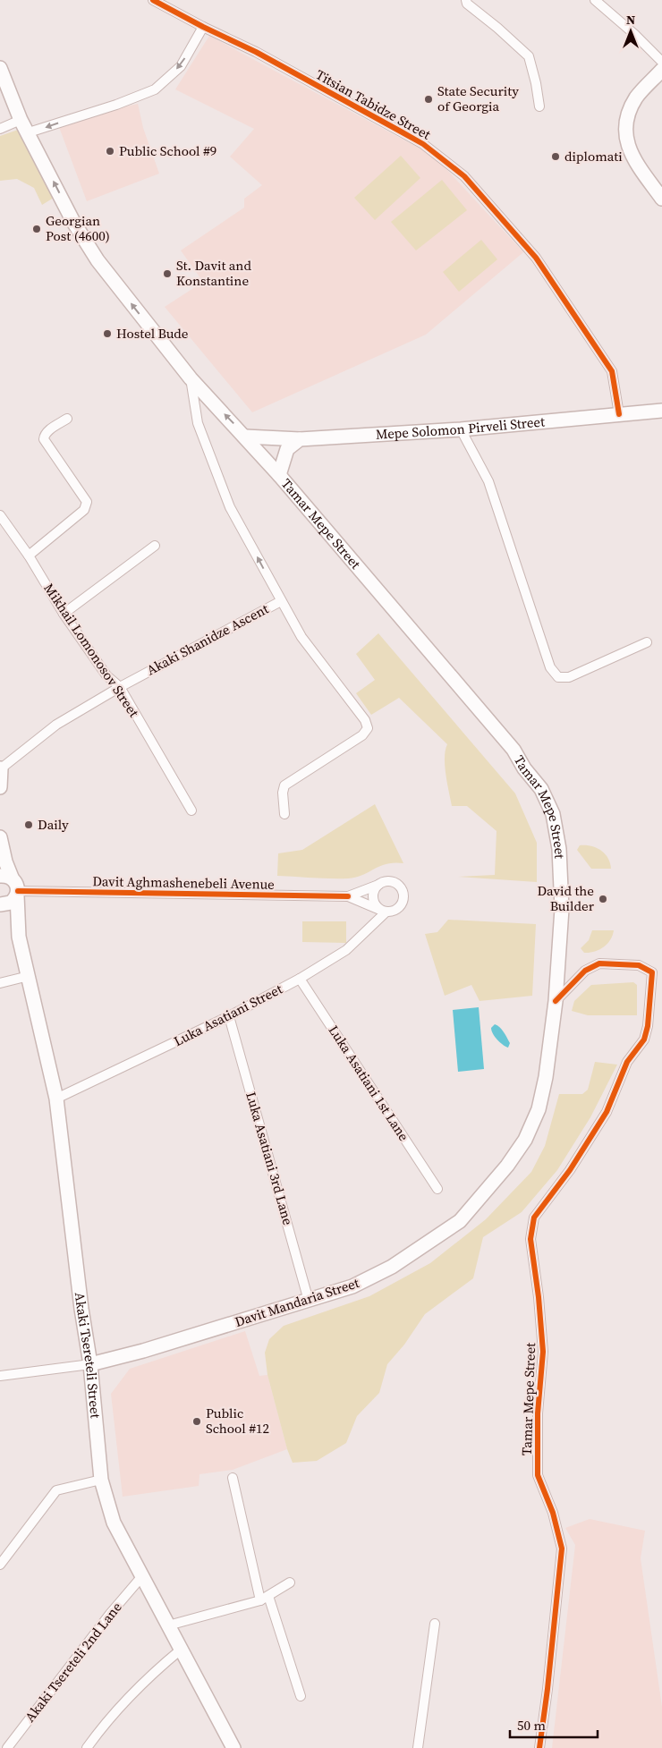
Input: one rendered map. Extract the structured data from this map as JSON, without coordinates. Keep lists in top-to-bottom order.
{
  "streets": {
    "main road": [
      "Mepe Solomon Pirveli Street",
      "Tamar Mepe Street",
      "Davit Mandaria Street",
      "Akaki Tsereteli Street"
    ],
    "street": [
      "Titsian Tabidze Street",
      "Akaki Shanidze Ascent",
      "Mikhail Lomonosov Street",
      "Davit Aghmashenebeli Avenue",
      "Luka Asatiani Street",
      "Luka Asatiani 1st Lane",
      "Luka Asatiani 3rd Lane",
      "Akaki Tsereteli 2nd Lane"
    ]
  },
  "crossings": [
    ["Titsian Tabidze Street", "Mepe Solomon Pirveli Street"],
    ["Mepe Solomon Pirveli Street", "Tamar Mepe Street"],
    ["Tamar Mepe Street", "Akaki Shanidze Ascent"],
    ["Tamar Mepe Street", "Davit Mandaria Street"],
    ["Akaki Shanidze Ascent", "Mikhail Lomonosov Street"],
    ["Davit Aghmashenebeli Avenue", "Luka Asatiani Street"],
    ["Davit Aghmashenebeli Avenue", "Akaki Tsereteli Street"],
    ["Luka Asatiani Street", "Luka Asatiani 1st Lane"],
    ["Luka Asatiani Street", "Luka Asatiani 3rd Lane"],
    ["Luka Asatiani Street", "Akaki Tsereteli Street"],
    ["Luka Asatiani 3rd Lane", "Davit Mandaria Street"],
    ["Davit Mandaria Street", "Akaki Tsereteli Street"],
    ["Akaki Tsereteli Street", "Akaki Tsereteli 2nd Lane"]
  ],
  "one_way": ["Akaki Shanidze Ascent"],
  "places": [
    "State Security of Georgia",
    "Public School #9",
    "diplomati",
    "Georgian Post (4600)",
    "St. Davit and Konstantine",
    "Hostel Bude",
    "Daily",
    "David the Builder",
    "Public School #12"
  ],
  "scale_bar": "50 m",
  "north": "top"
}
